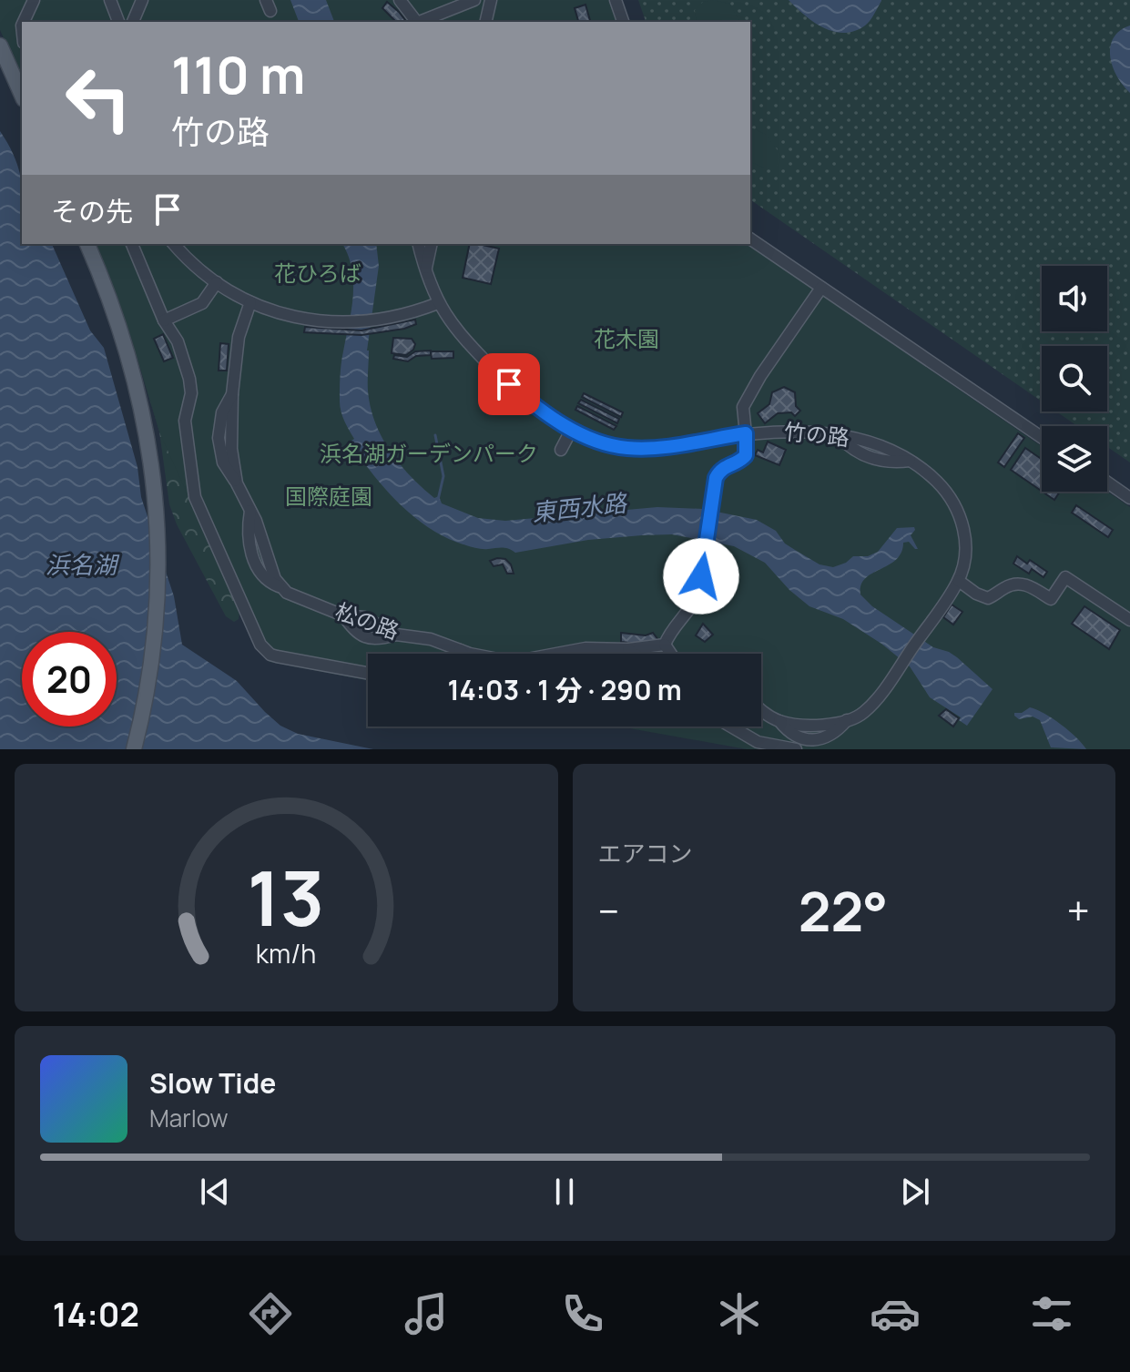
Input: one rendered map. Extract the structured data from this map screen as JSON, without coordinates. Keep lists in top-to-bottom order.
{
  "streets": {
    "lane": ["竹の路", "松の路"]
  },
  "water": ["東西水路", "浜名湖"],
  "parks": [
    "花ひろば",
    "花木園",
    "浜名湖ガーデンパーク",
    "国際庭園"
  ],
  "page": {
    "turn": ["110 m", "竹の路"],
    "then": "その先",
    "limit": "20",
    "trip": "14:03 · 1 分 · 290 m",
    "tile": "エアコン",
    "heat": ["−", "22°", "+"],
    "song": ["Slow Tide", "Marlow"],
    "tabs": "14:02",
    "gauge": ["13", "km/h"]
  }
}
